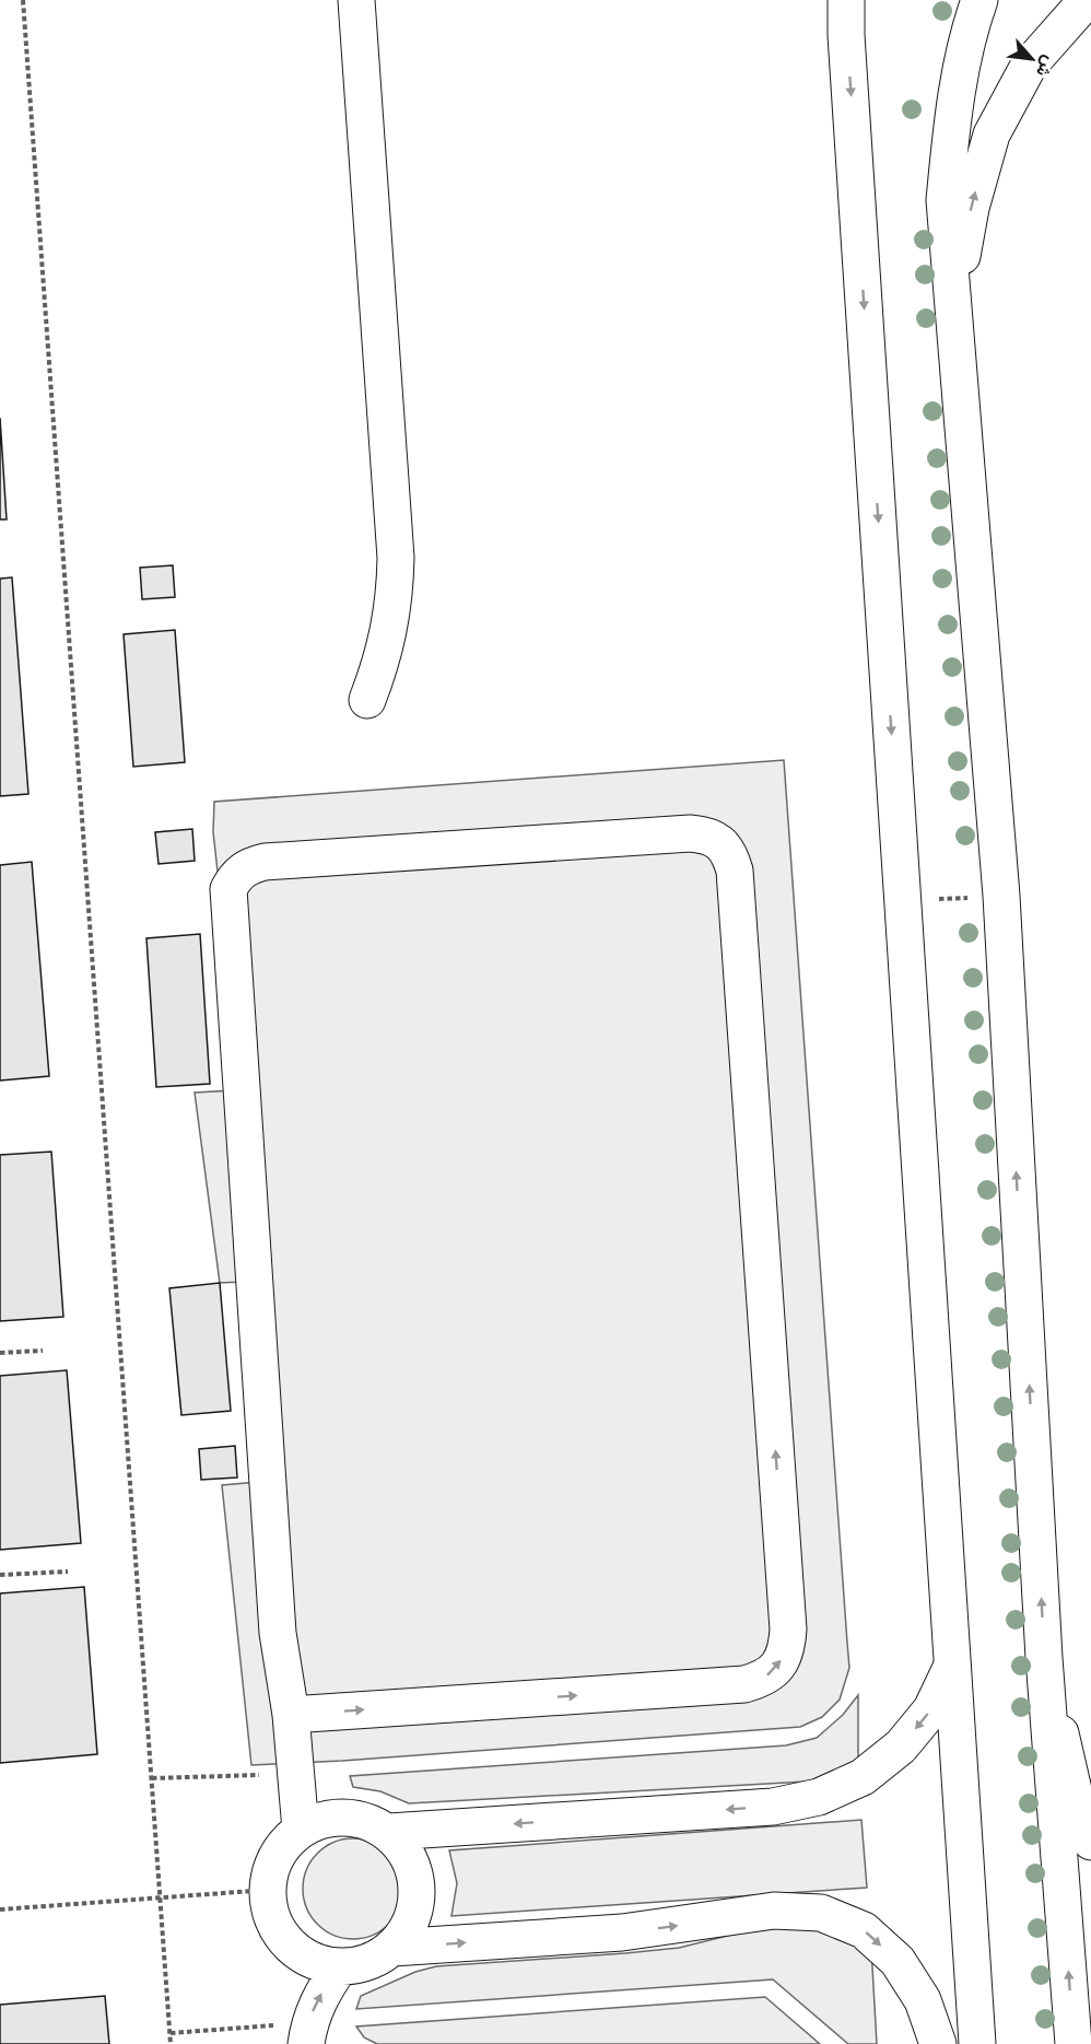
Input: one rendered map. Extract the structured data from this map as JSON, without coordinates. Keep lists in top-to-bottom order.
{
  "north": "bottom right"
}
